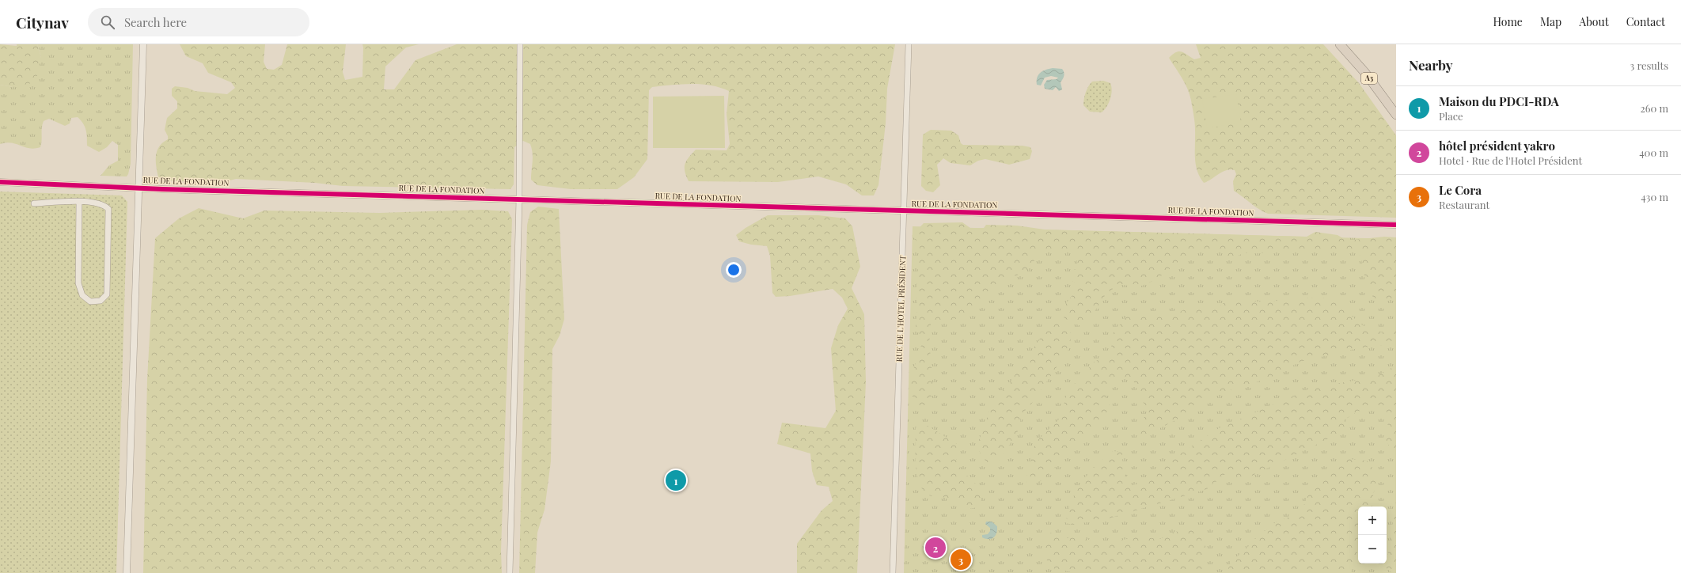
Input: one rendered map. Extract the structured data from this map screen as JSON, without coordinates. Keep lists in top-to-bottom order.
{
  "streets": {
    "highway": ["A3"],
    "street": ["RUE DE LA FONDATION", "RUE DE L'HOTEL PRÉSIDENT"]
  },
  "crossings": [
    ["RUE DE LA FONDATION", "RUE DE L'HOTEL PRÉSIDENT"]
  ],
  "page": {
    "header": "Citynav",
    "search": "Search here",
    "nav": [
      "Home",
      "Map",
      "About",
      "Contact"
    ],
    "heading": ["Nearby", "3 results"],
    "list": [
      {
        "mark": "1",
        "name": "Maison du PDCI-RDA",
        "note": "Place",
        "value": "260 m"
      },
      {
        "mark": "2",
        "name": "hôtel président yakro",
        "note": "Hotel · Rue de l'Hotel Président",
        "value": "400 m"
      },
      {
        "mark": "3",
        "name": "Le Cora",
        "note": "Restaurant",
        "value": "430 m"
      }
    ],
    "pins": ["1", "2", "3"],
    "map_buttons": ["+", "−"]
  }
}
